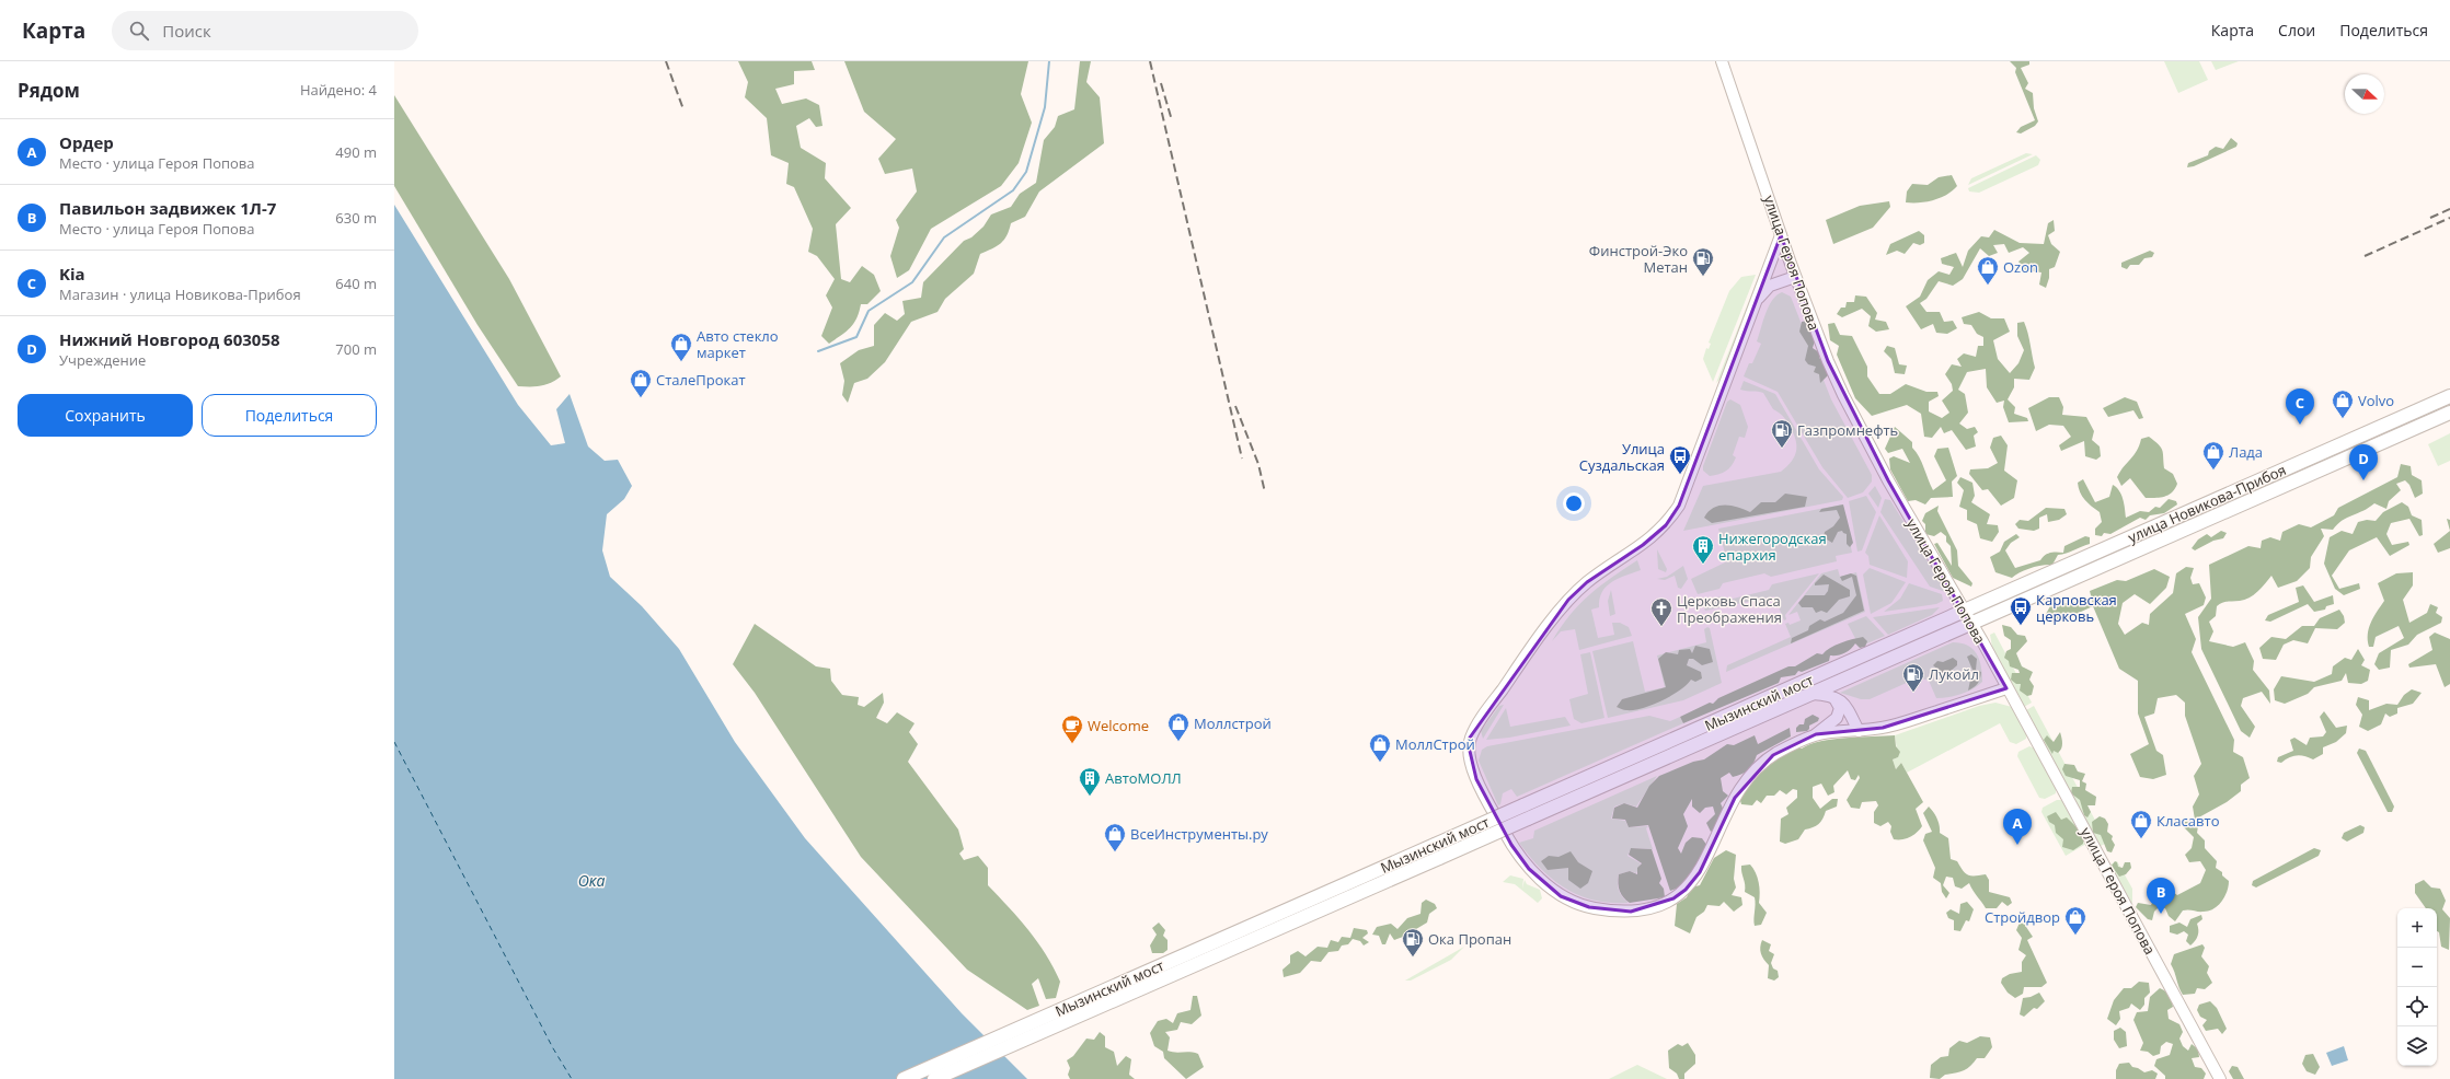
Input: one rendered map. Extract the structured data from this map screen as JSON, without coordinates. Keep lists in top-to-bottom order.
{
  "streets": {
    "main road": ["улица Новикова-Прибоя", "Мызинский мост"],
    "street": ["улица Героя Попова"]
  },
  "crossings": [
    ["улица Героя Попова", "улица Новикова-Прибоя"],
    ["улица Героя Попова", "Мызинский мост"],
    ["улица Новикова-Прибоя", "Мызинский мост"]
  ],
  "water": ["Ока"],
  "places": {
    "fuel station": [
      "Финстрой-Эко Метан",
      "Газпромнефть",
      "Лукойл",
      "Ока Пропан"
    ],
    "shop": [
      "Ozon",
      "Авто стекло маркет",
      "СталеПрокат",
      "Volvo",
      "Лада",
      "Моллcтрой",
      "МоллСтрой",
      "Класавто",
      "ВсеИнструменты.ру",
      "Стройдвор"
    ],
    "bus stop": ["Улица Суздальская", "Карповская церковь"],
    "building": ["Нижегородская епархия", "АвтоМОЛЛ"],
    "church": ["Церковь Спаса Преображения"],
    "cafe": ["Welcome"]
  },
  "north": "right",
  "page": {
    "header": "Карта",
    "search": "Поиск",
    "nav": ["Карта", "Слои", "Поделиться"],
    "heading": ["Рядом", "Найдено: 4"],
    "list": [
      {
        "mark": "A",
        "name": "Ордер",
        "note": "Место · улица Героя Попова",
        "value": "490 m"
      },
      {
        "mark": "B",
        "name": "Павильон задвижек 1Л-7",
        "note": "Место · улица Героя Попова",
        "value": "630 m"
      },
      {
        "mark": "C",
        "name": "Kia",
        "note": "Магазин · улица Новикова-Прибоя",
        "value": "640 m"
      },
      {
        "mark": "D",
        "name": "Нижний Новгород 603058",
        "note": "Учреждение",
        "value": "700 m"
      }
    ],
    "buttons": ["Сохранить", "Поделиться"],
    "pins": [
      "C",
      "D",
      "A",
      "B"
    ],
    "map_buttons": ["+", "−"]
  }
}
